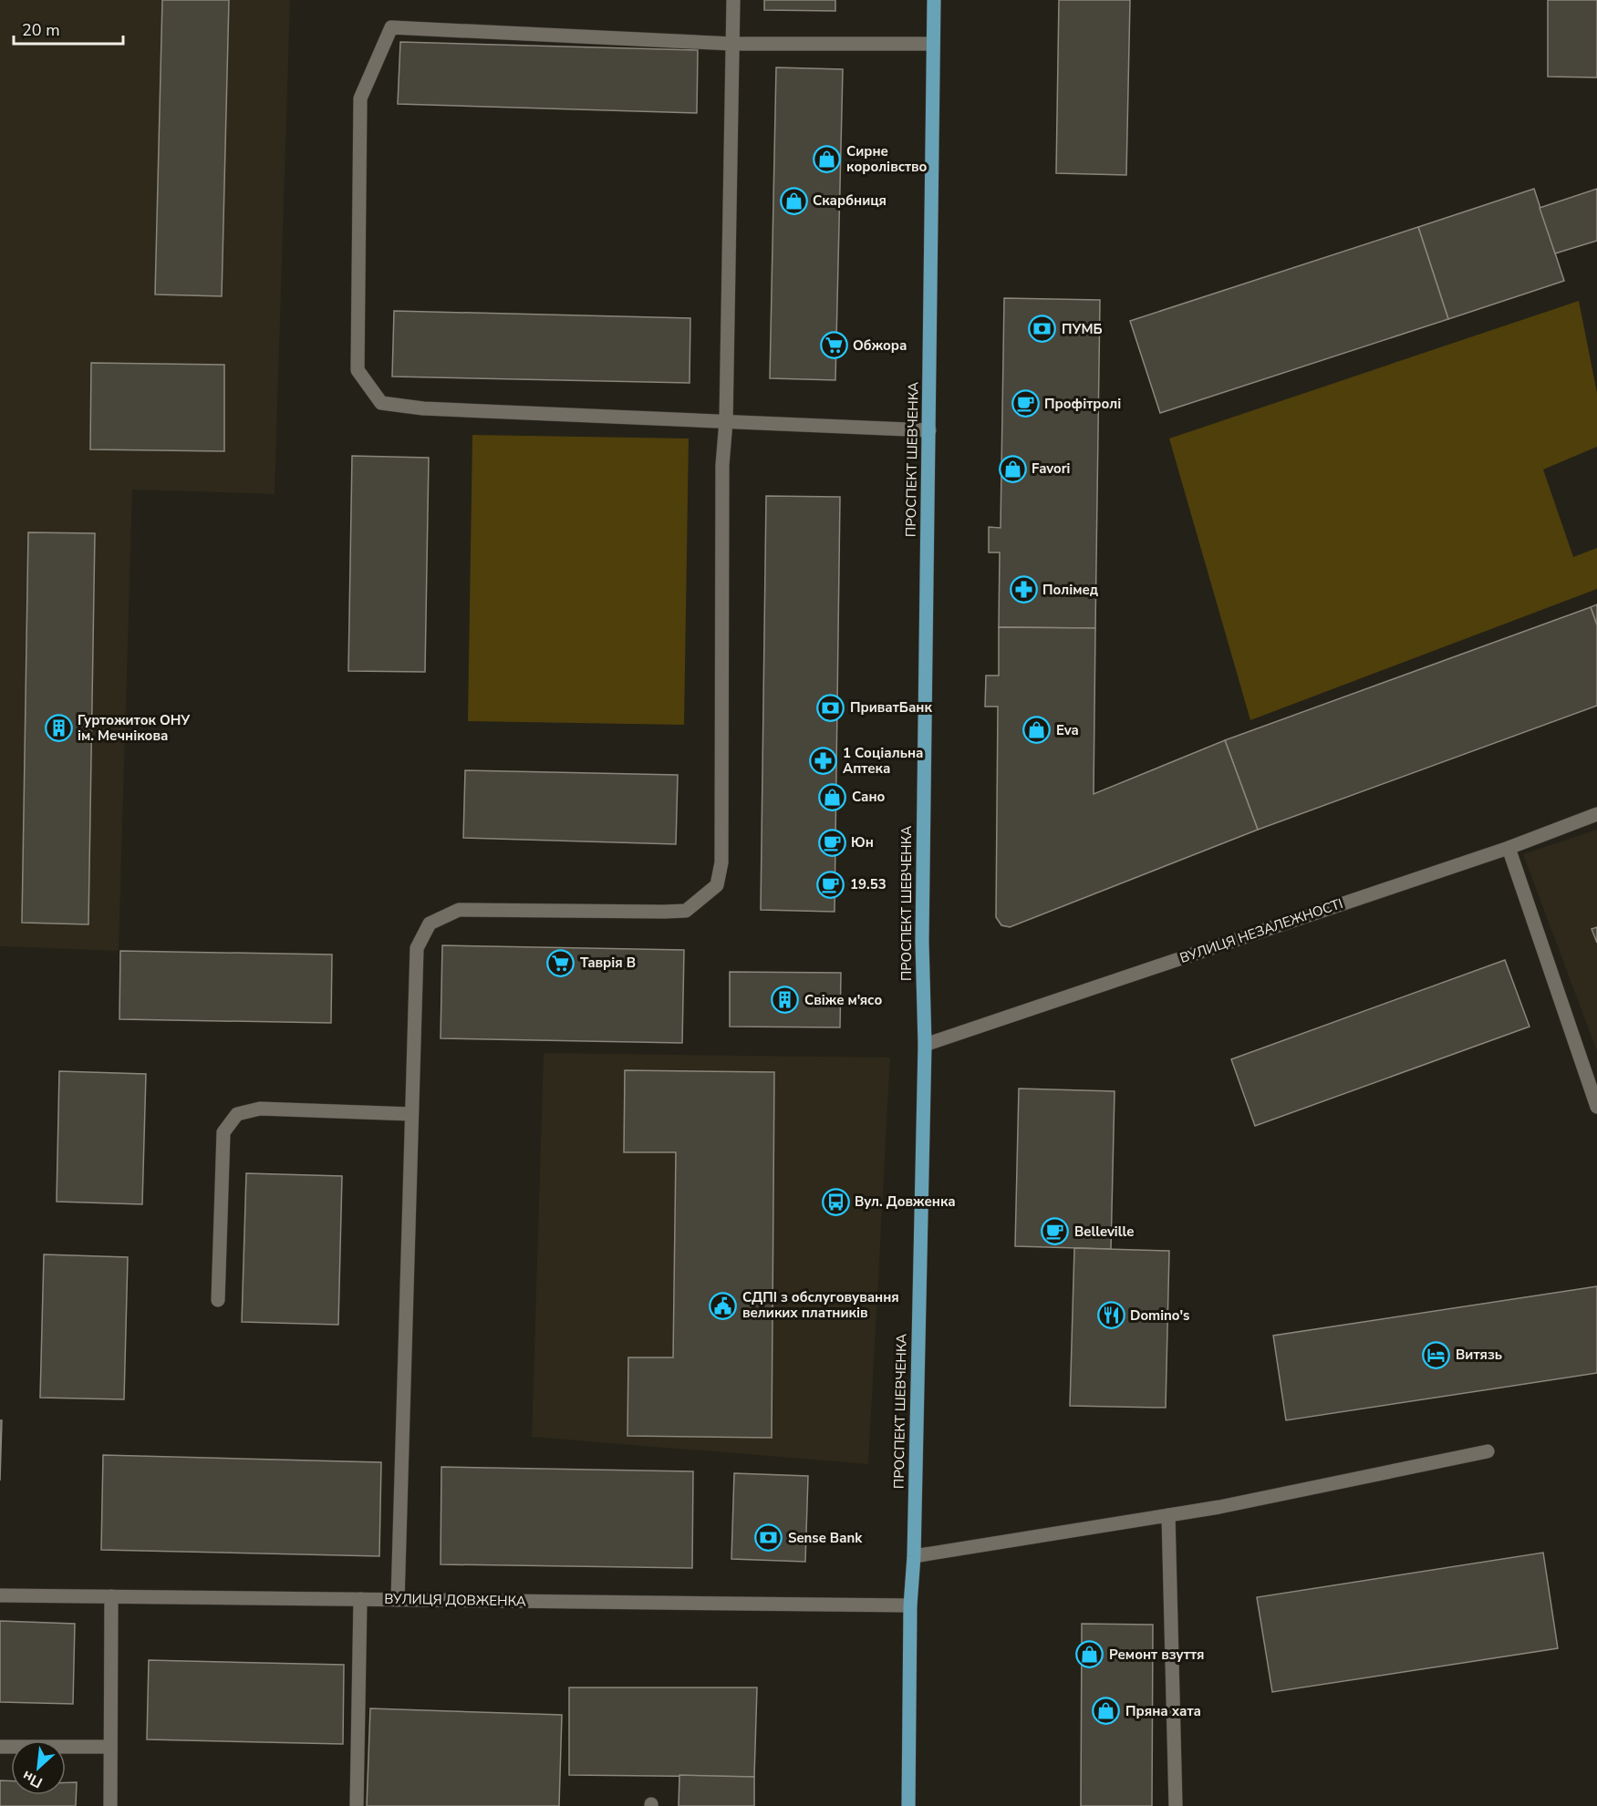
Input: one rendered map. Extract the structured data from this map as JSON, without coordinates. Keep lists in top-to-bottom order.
{
  "streets": {
    "main road": ["ПРОСПЕКТ ШЕВЧЕНКА"],
    "street": ["ВУЛИЦЯ НЕЗАЛЕЖНОСТІ", "ВУЛИЦЯ ДОВЖЕНКА"]
  },
  "crossings": [
    ["ПРОСПЕКТ ШЕВЧЕНКА", "ВУЛИЦЯ НЕЗАЛЕЖНОСТІ"],
    ["ПРОСПЕКТ ШЕВЧЕНКА", "ВУЛИЦЯ ДОВЖЕНКА"]
  ],
  "places": {
    "shop": [
      "Сирне королівство",
      "Скарбниця",
      "Favori",
      "Eva",
      "Сано",
      "Ремонт взуття",
      "Пряна хата"
    ],
    "bank": ["ПУМБ", "ПриватБанк", "Sense Bank"],
    "supermarket": ["Обжора", "Таврія В"],
    "cafe": [
      "Профітролі",
      "Юн",
      "19.53",
      "Belleville"
    ],
    "pharmacy": ["Полімед", "1 Соціальна Аптека"],
    "building": ["Гуртожиток ОНУ ім. Мечнікова", "Свіже м'ясо"],
    "bus stop": ["Вул. Довженка"],
    "public building": ["СДПІ з обслуговування великих платників"],
    "restaurant": ["Domino's"],
    "hotel": ["Витязь"]
  },
  "scale_bar": "20 m",
  "north": "bottom left"
}
